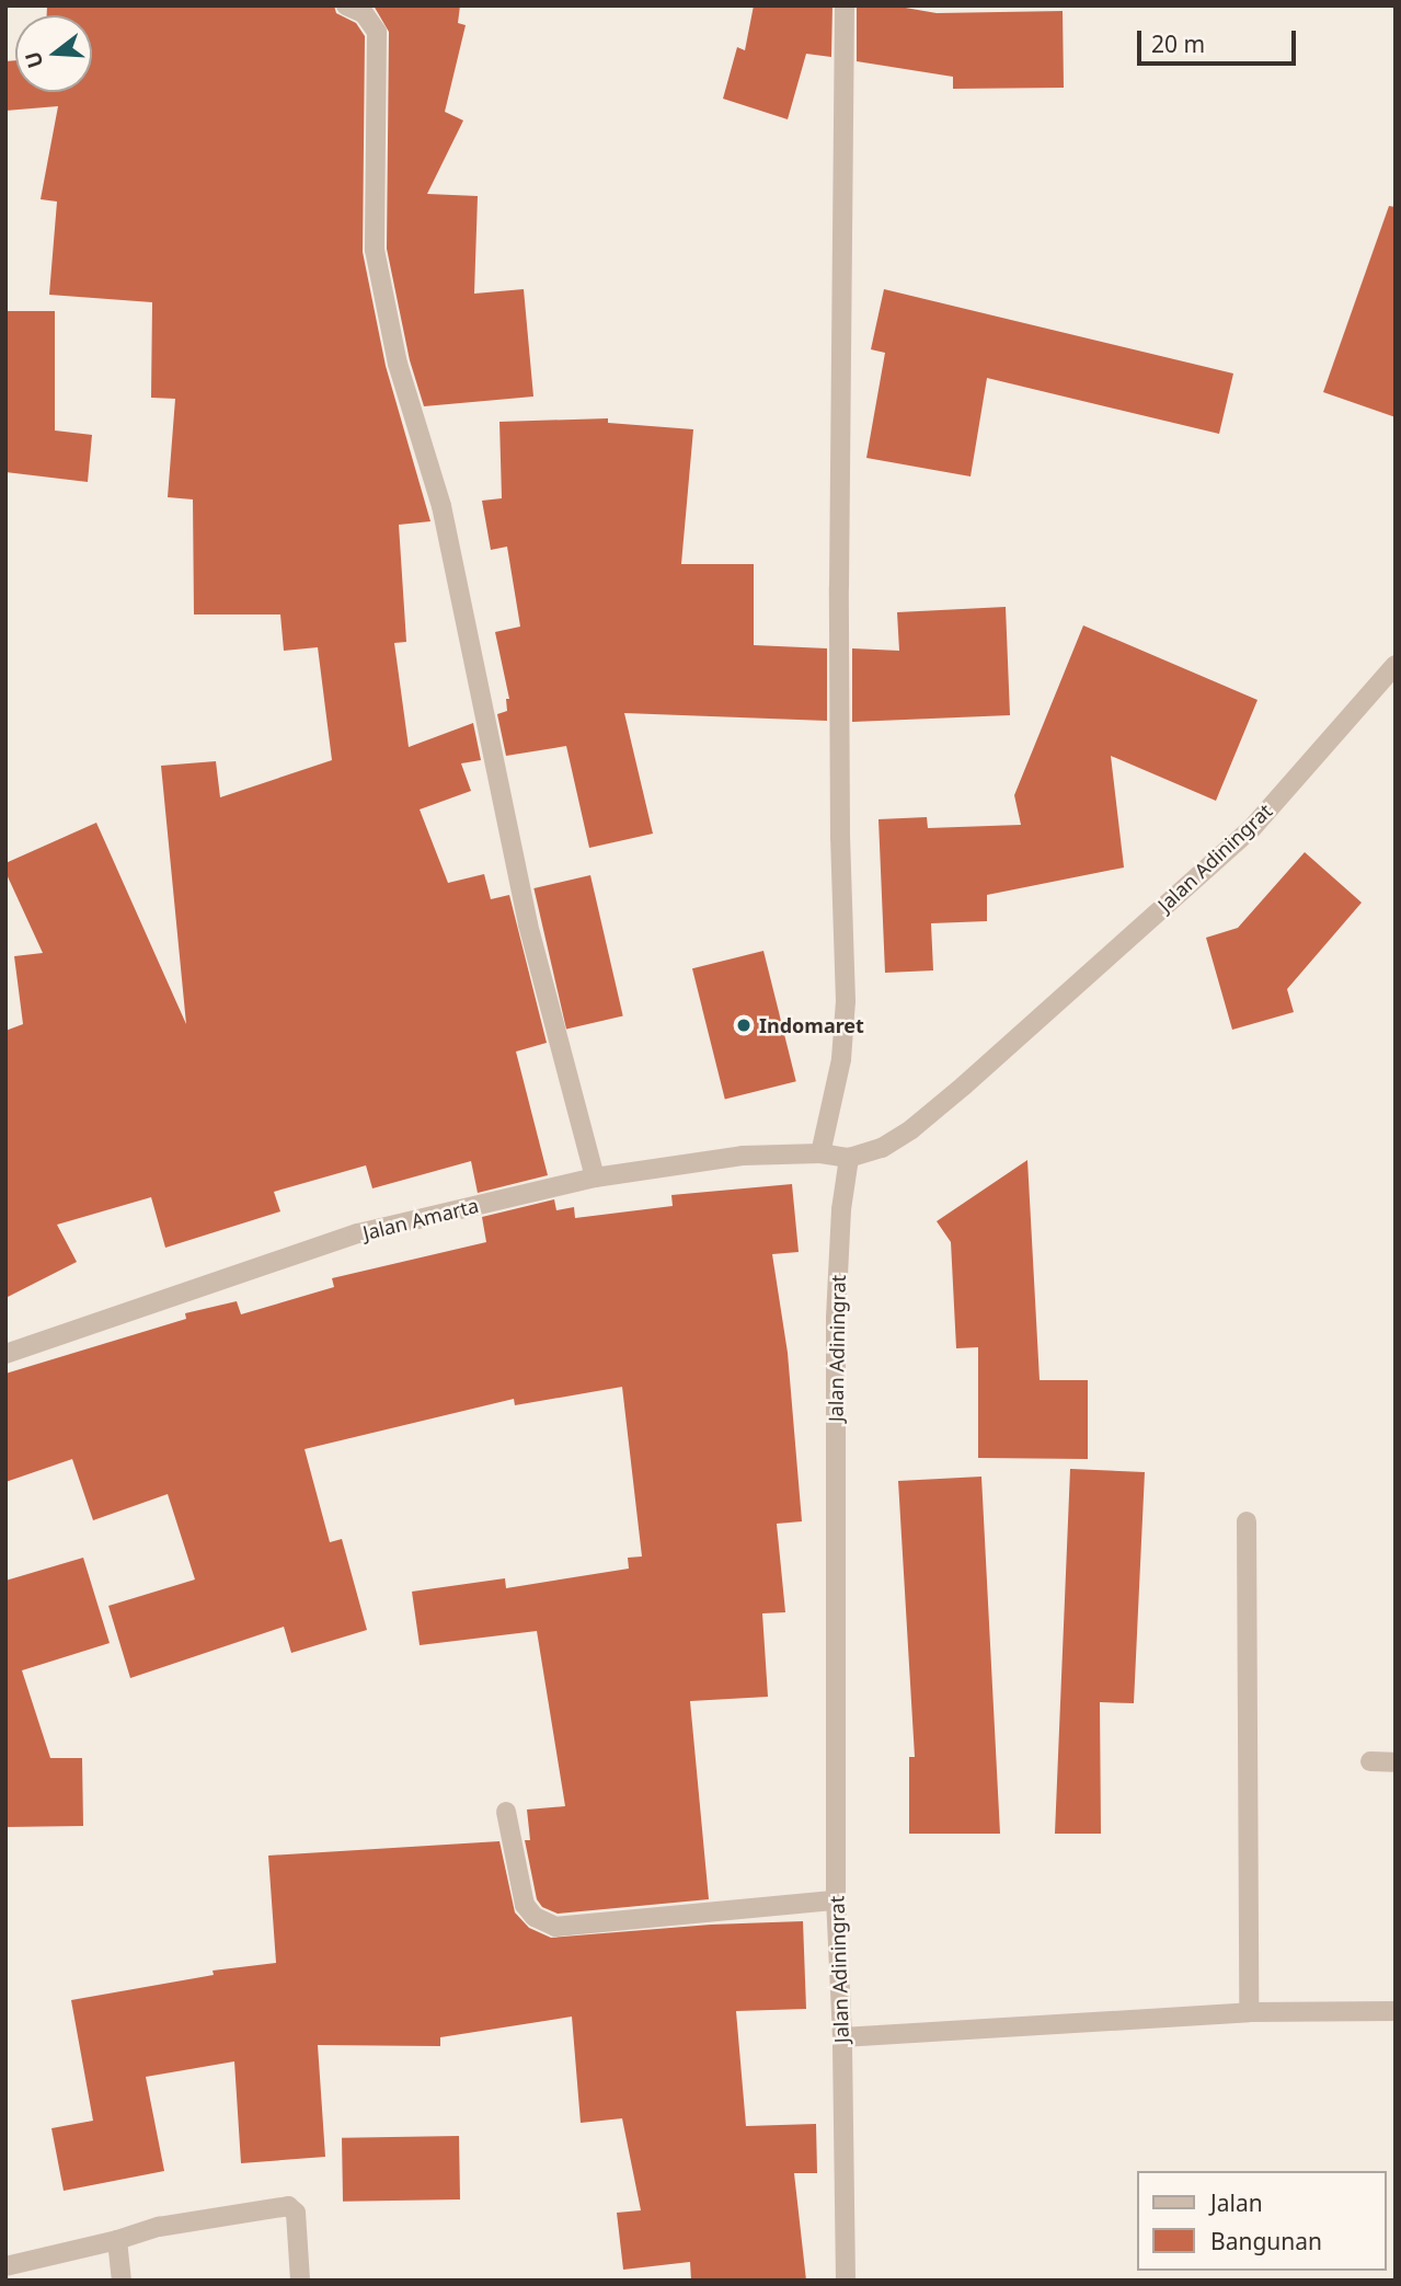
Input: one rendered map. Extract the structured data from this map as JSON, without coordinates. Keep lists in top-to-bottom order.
{
  "streets": {
    "street": ["Jalan Adiningrat", "Jalan Amarta"]
  },
  "crossings": [
    ["Jalan Adiningrat", "Jalan Amarta"]
  ],
  "places": ["Indomaret"],
  "legend": ["Jalan", "Bangunan"],
  "scale_bar": "20 m",
  "north": "left"
}
